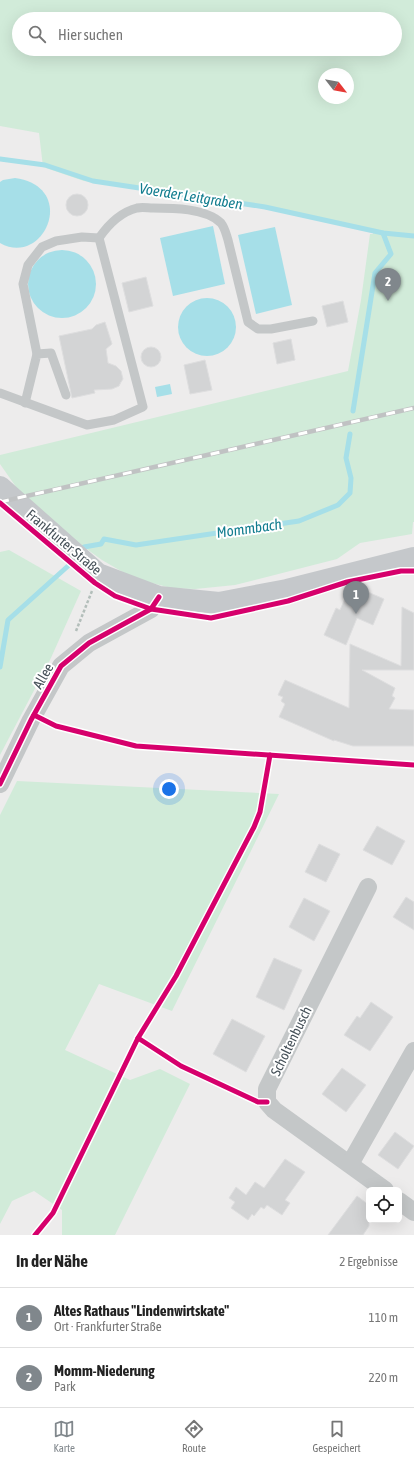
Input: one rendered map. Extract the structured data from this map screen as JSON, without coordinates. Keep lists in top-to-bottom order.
{
  "streets": {
    "main road": ["Frankfurter Straße"],
    "street": ["Allee", "Scholtenbusch"]
  },
  "crossings": [
    ["Frankfurter Straße", "Allee"]
  ],
  "water": ["Voerder Leitgraben", "Mommbach"],
  "north": "bottom right",
  "page": {
    "search": "Hier suchen",
    "pins": ["2", "1"],
    "heading": ["In der Nähe", "2 Ergebnisse"],
    "list": [
      {
        "mark": "1",
        "name": "Altes Rathaus \"Lindenwirtskate\"",
        "note": "Ort · Frankfurter Straße",
        "value": "110 m"
      },
      {
        "mark": "2",
        "name": "Momm-Niederung",
        "note": "Park",
        "value": "220 m"
      }
    ],
    "nav": ["Karte", "Route", "Gespeichert"]
  }
}
